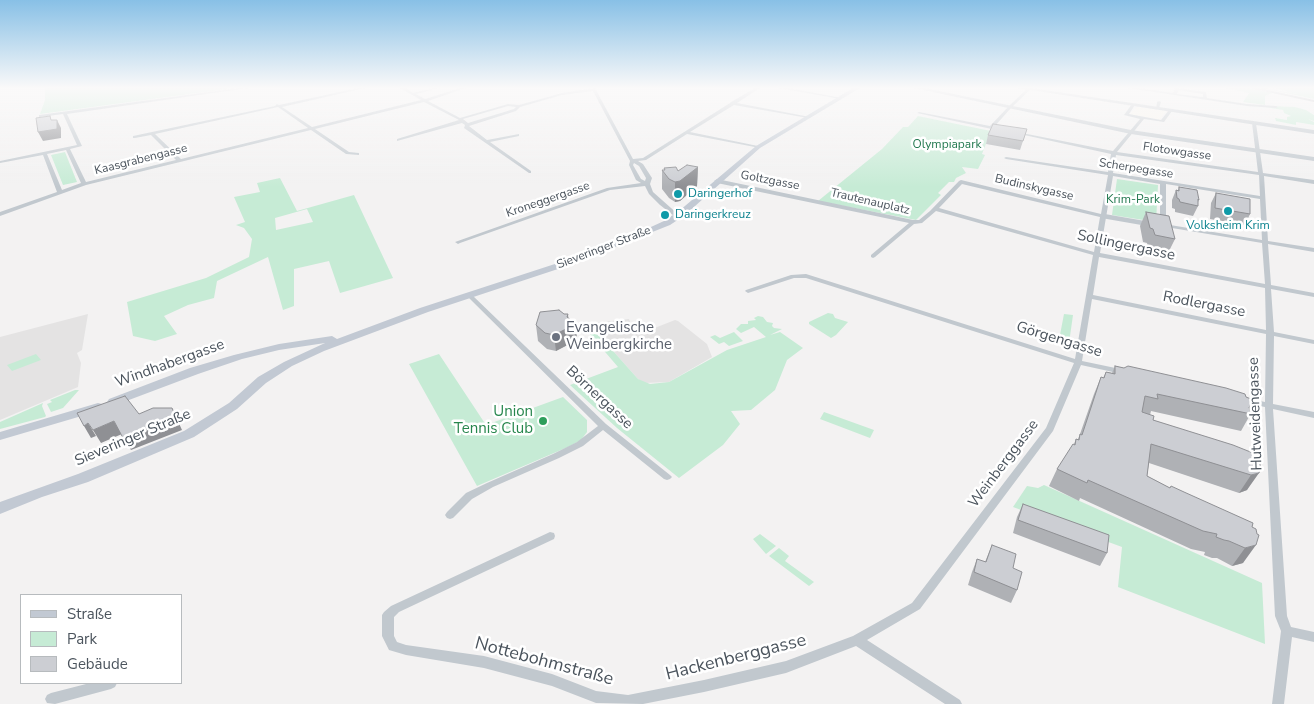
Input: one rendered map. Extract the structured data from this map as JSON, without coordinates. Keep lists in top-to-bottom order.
{
  "streets": {
    "main road": ["Sieveringer Straße", "Windhabergasse"],
    "street": [
      "Flotowgasse",
      "Kaasgrabengasse",
      "Scherpegasse",
      "Goltzgasse",
      "Budinskygasse",
      "Kroneggergasse",
      "Trautenauplatz",
      "Sollingergasse",
      "Rodlergasse",
      "Görgengasse",
      "Börnergasse",
      "Hutweidengasse",
      "Weinberggasse",
      "Hackenberggasse",
      "Nottebohmstraße"
    ]
  },
  "crossings": [
    ["Flotowgasse", "Hutweidengasse"],
    ["Flotowgasse", "Weinberggasse"],
    ["Scherpegasse", "Hutweidengasse"],
    ["Scherpegasse", "Weinberggasse"],
    ["Goltzgasse", "Trautenauplatz"],
    ["Goltzgasse", "Sieveringer Straße"],
    ["Budinskygasse", "Trautenauplatz"],
    ["Budinskygasse", "Weinberggasse"],
    ["Trautenauplatz", "Sollingergasse"],
    ["Sollingergasse", "Hutweidengasse"],
    ["Sollingergasse", "Weinberggasse"],
    ["Sieveringer Straße", "Windhabergasse"],
    ["Sieveringer Straße", "Börnergasse"],
    ["Rodlergasse", "Hutweidengasse"],
    ["Rodlergasse", "Weinberggasse"],
    ["Görgengasse", "Weinberggasse"],
    ["Weinberggasse", "Hackenberggasse"],
    ["Hackenberggasse", "Nottebohmstraße"]
  ],
  "parks": ["Olympiapark", "Krim-Park"],
  "places": [
    "Daringerhof",
    "Volksheim Krim",
    "Daringerkreuz",
    "Evangelische Weinbergkirche",
    "Union Tennis Club"
  ],
  "legend": ["Straße", "Park", "Gebäude"]
}
